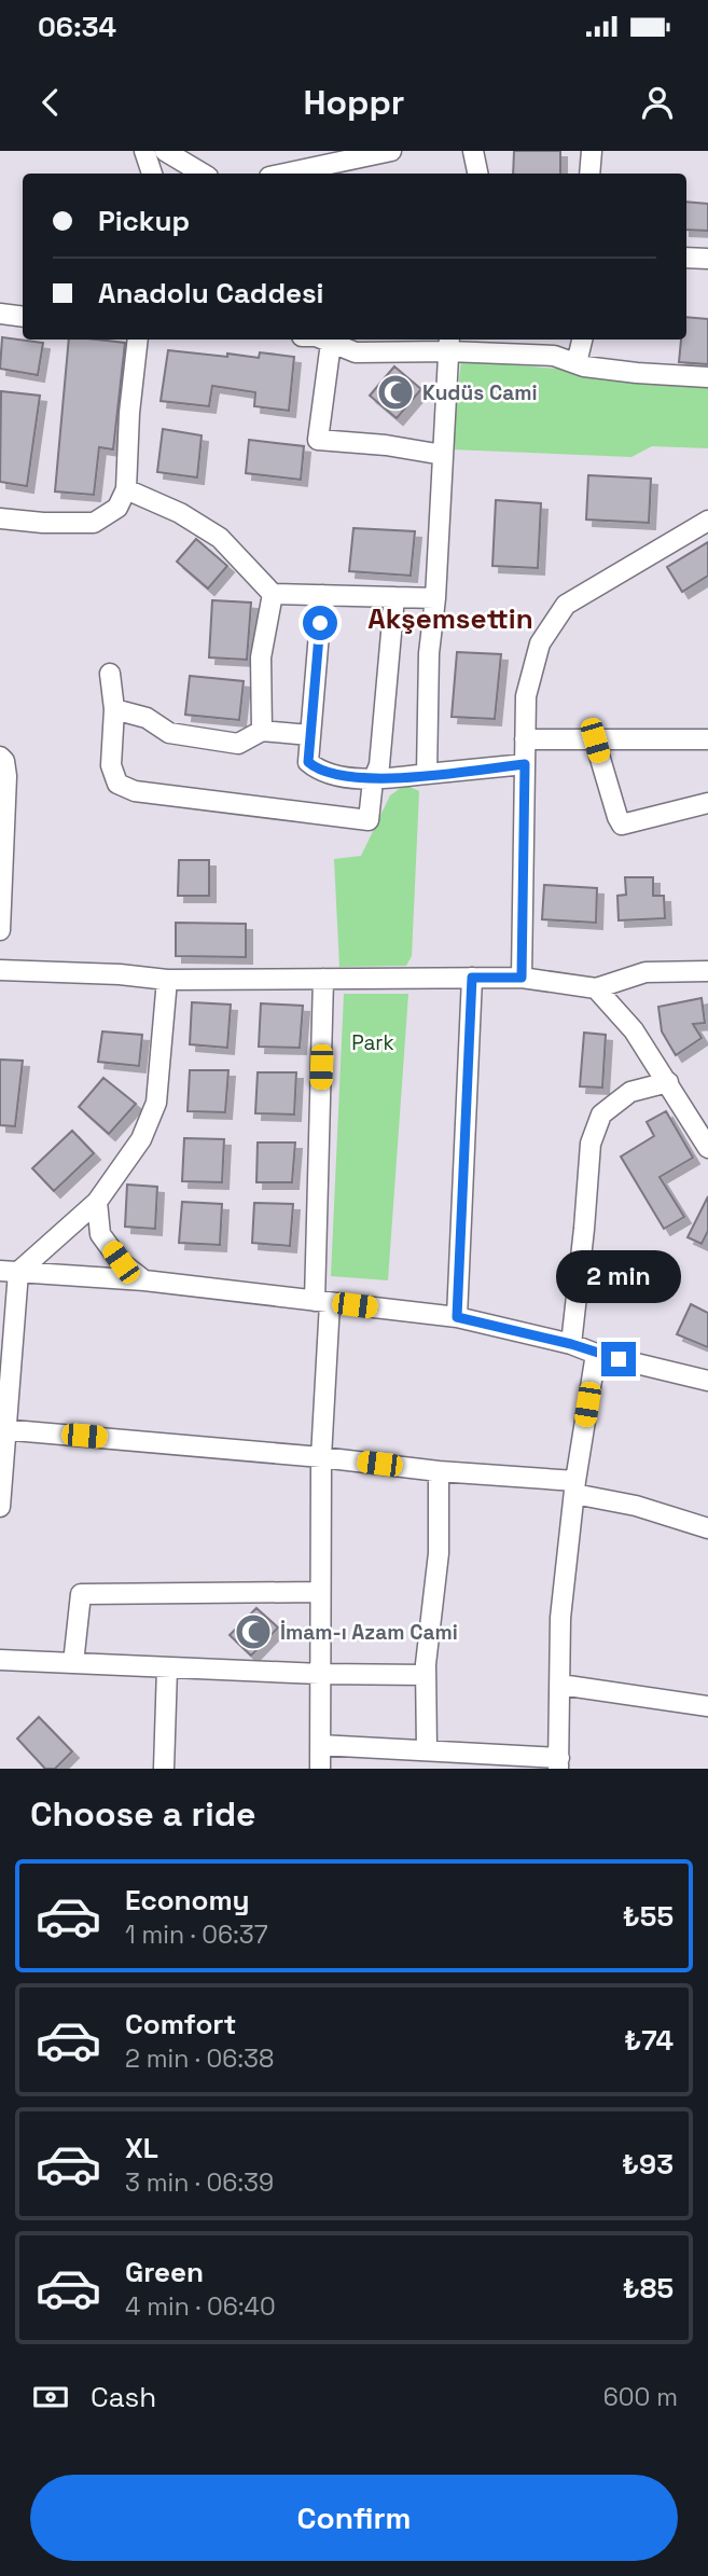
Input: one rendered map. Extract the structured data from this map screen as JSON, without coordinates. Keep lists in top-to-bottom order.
{
  "districts": ["Akşemsettin"],
  "parks": ["Park"],
  "places": {
    "mosque": ["Kudüs Cami", "İmam-ı Azam Cami"]
  },
  "page": {
    "status": "06:34",
    "header": "Hoppr",
    "banner": ["Pickup", "Anadolu Caddesi"],
    "bubble": "2 min",
    "heading": "Choose a ride",
    "list": [
      {
        "name": "Economy",
        "note": "1 min · 06:37",
        "value": "₺55"
      },
      {
        "name": "Comfort",
        "note": "2 min · 06:38",
        "value": "₺74"
      },
      {
        "name": "XL",
        "note": "3 min · 06:39",
        "value": "₺93"
      },
      {
        "name": "Green",
        "note": "4 min · 06:40",
        "value": "₺85"
      }
    ],
    "pay": ["Cash", "600 m"],
    "buttons": "Confirm"
  }
}
